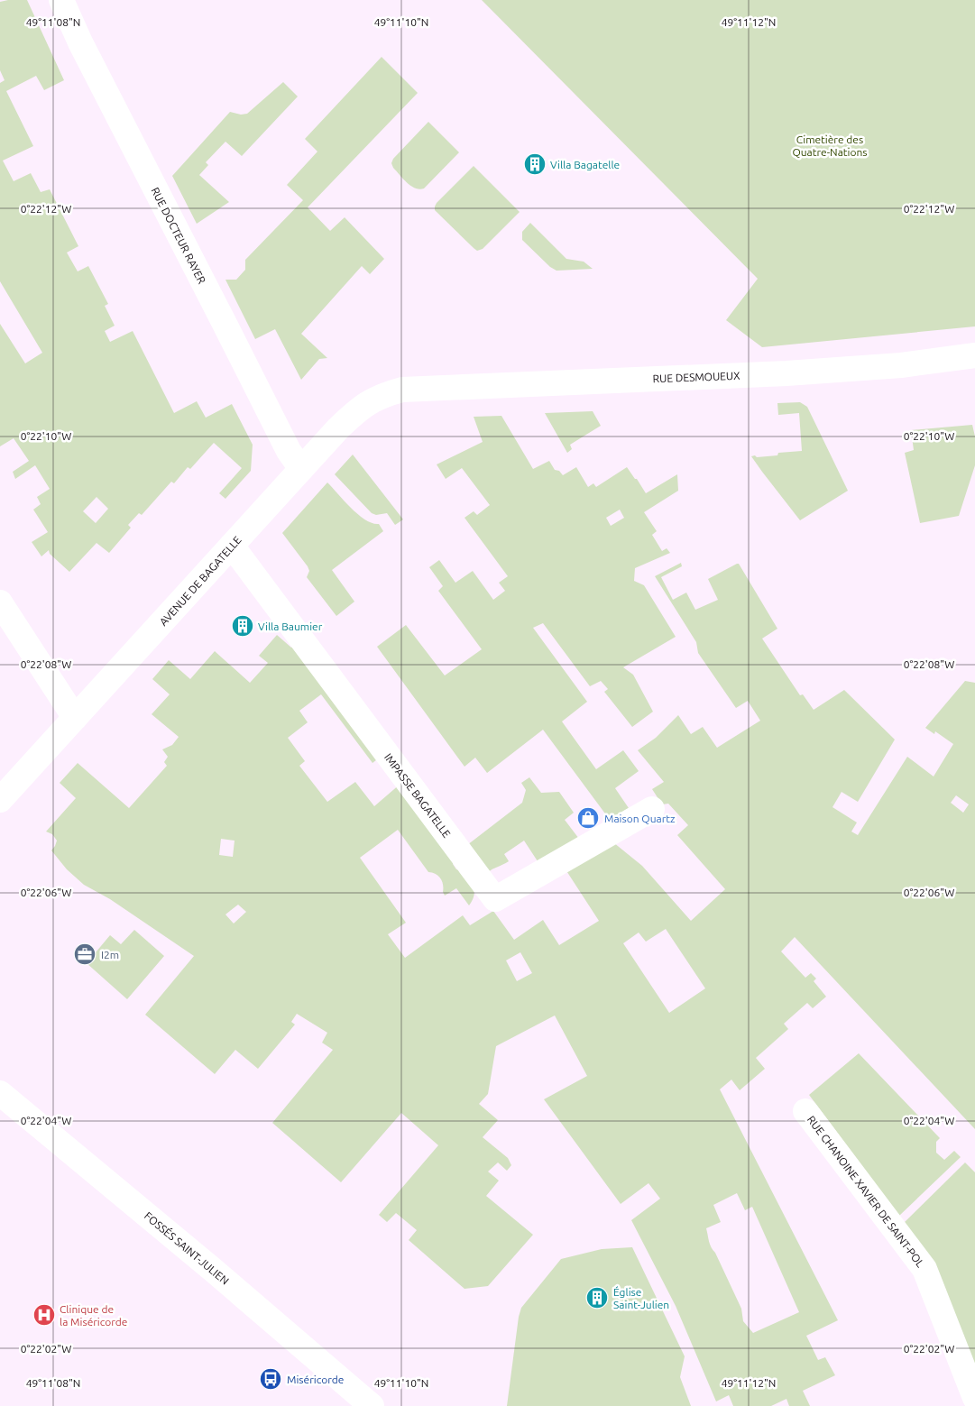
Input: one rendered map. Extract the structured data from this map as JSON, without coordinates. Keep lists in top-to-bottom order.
{
  "streets": {
    "street": [
      "RUE DOCTEUR RAYER",
      "RUE DESMOUEUX",
      "AVENUE DE BAGATELLE",
      "IMPASSE BAGATELLE",
      "RUE CHANOINE XAVIER DE SAINT-POL",
      "FOSSÉS SAINT-JULIEN"
    ]
  },
  "crossings": [
    ["RUE DOCTEUR RAYER", "AVENUE DE BAGATELLE"],
    ["RUE DESMOUEUX", "AVENUE DE BAGATELLE"],
    ["AVENUE DE BAGATELLE", "IMPASSE BAGATELLE"]
  ],
  "parks": ["Cimetière des Quatre-Nations"],
  "places": {
    "building": ["Villa Bagatelle", "Villa Baumier", "Église Saint-Julien"],
    "shop": ["Maison Quartz"],
    "office": ["I2m"],
    "hospital": ["Clinique de la Miséricorde"],
    "bus stop": ["Miséricorde"]
  },
  "coordinates": [
    "49°11'08\"N",
    "49°11'10\"N",
    "49°11'12\"N",
    "0°22'12\"W",
    "0°22'10\"W",
    "0°22'08\"W",
    "0°22'06\"W",
    "0°22'04\"W",
    "0°22'02\"W"
  ]
}
